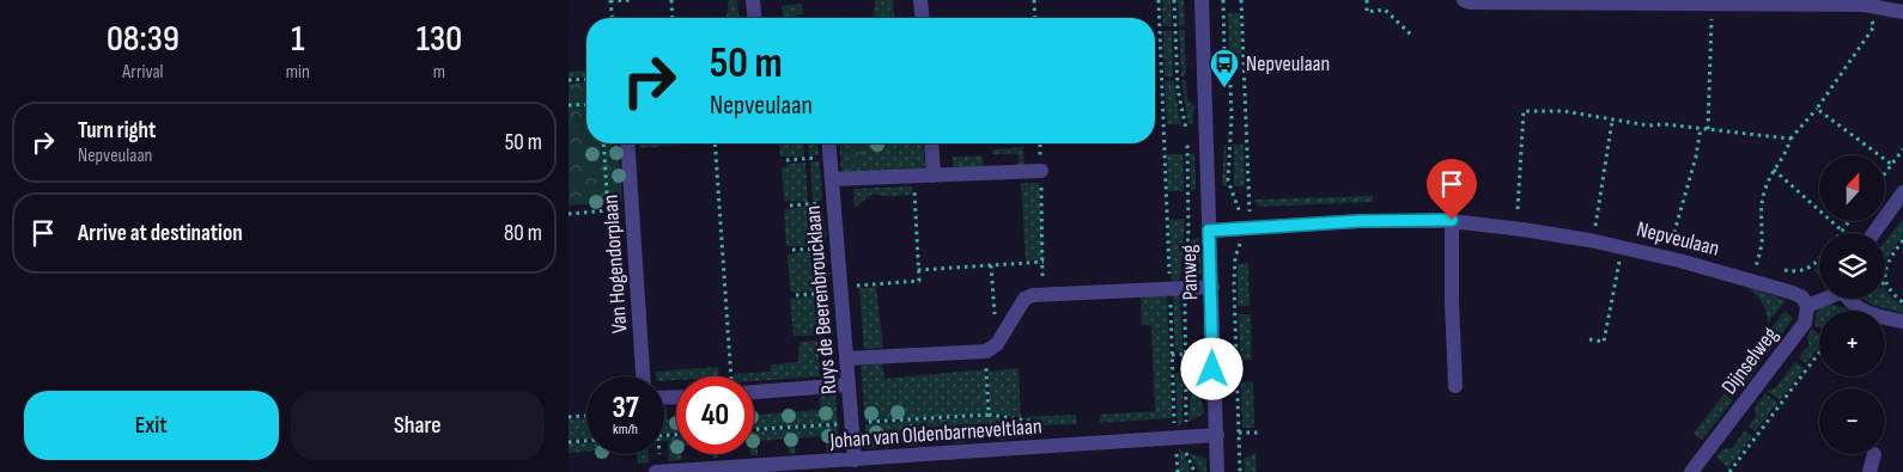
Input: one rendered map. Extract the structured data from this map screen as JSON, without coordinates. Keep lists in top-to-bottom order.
{
  "streets": {
    "street": [
      "Nepveulaan",
      "Van Hogendorplaan",
      "Panweg",
      "Ruys de Beerenbroucklaan",
      "Dijnselweg",
      "Johan van Oldenbarneveltlaan"
    ]
  },
  "crossings": [
    ["Nepveulaan", "Panweg"],
    ["Nepveulaan", "Dijnselweg"],
    ["Panweg", "Johan van Oldenbarneveltlaan"],
    ["Ruys de Beerenbroucklaan", "Johan van Oldenbarneveltlaan"]
  ],
  "places": {
    "bus stop": ["Nepveulaan"]
  },
  "north": "top",
  "page": {
    "eta": [
      "08:39",
      "Arrival",
      "1",
      "min",
      "130",
      "m"
    ],
    "turn": ["50 m", "Nepveulaan"],
    "list": [
      {
        "name": "Turn right",
        "note": "Nepveulaan",
        "value": "50 m"
      },
      {
        "name": "Arrive at destination",
        "value": "80 m"
      }
    ],
    "map_buttons": ["+", "−"],
    "speed": "37 km/h",
    "limit": "40",
    "buttons": ["Exit", "Share"]
  }
}
